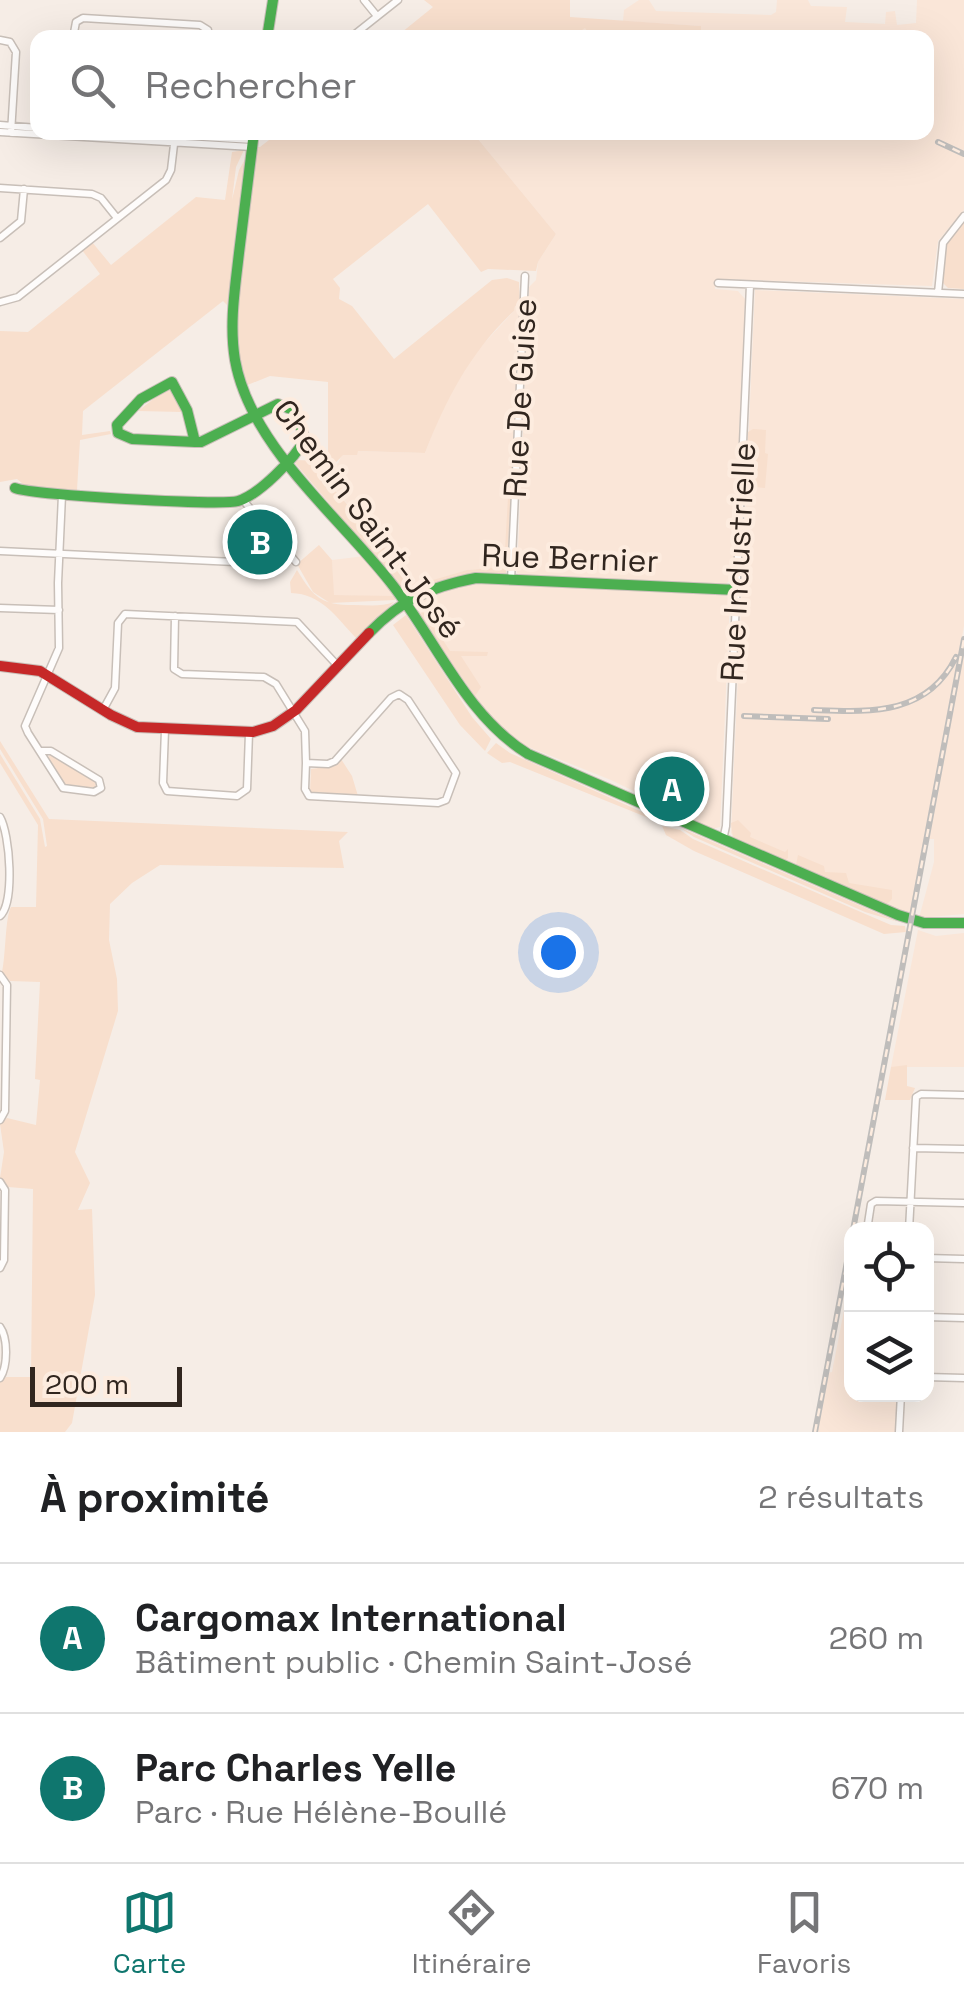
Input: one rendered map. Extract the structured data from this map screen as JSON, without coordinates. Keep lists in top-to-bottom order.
{
  "streets": {
    "street": [
      "Rue De Guise",
      "Chemin Saint-José",
      "Rue Bernier",
      "Rue Industrielle"
    ]
  },
  "crossings": [
    ["Rue De Guise", "Rue Bernier"],
    ["Chemin Saint-José", "Rue Bernier"],
    ["Chemin Saint-José", "Rue Industrielle"],
    ["Rue Bernier", "Rue Industrielle"]
  ],
  "scale_bar": "200 m",
  "page": {
    "search": "Rechercher",
    "pins": ["B", "A"],
    "scale": "200 m",
    "heading": ["À proximité", "2 résultats"],
    "list": [
      {
        "mark": "A",
        "name": "Cargomax International",
        "note": "Bâtiment public · Chemin Saint-José",
        "value": "260 m"
      },
      {
        "mark": "B",
        "name": "Parc Charles Yelle",
        "note": "Parc · Rue Hélène-Boullé",
        "value": "670 m"
      }
    ],
    "nav": ["Carte", "Itinéraire", "Favoris"]
  }
}
